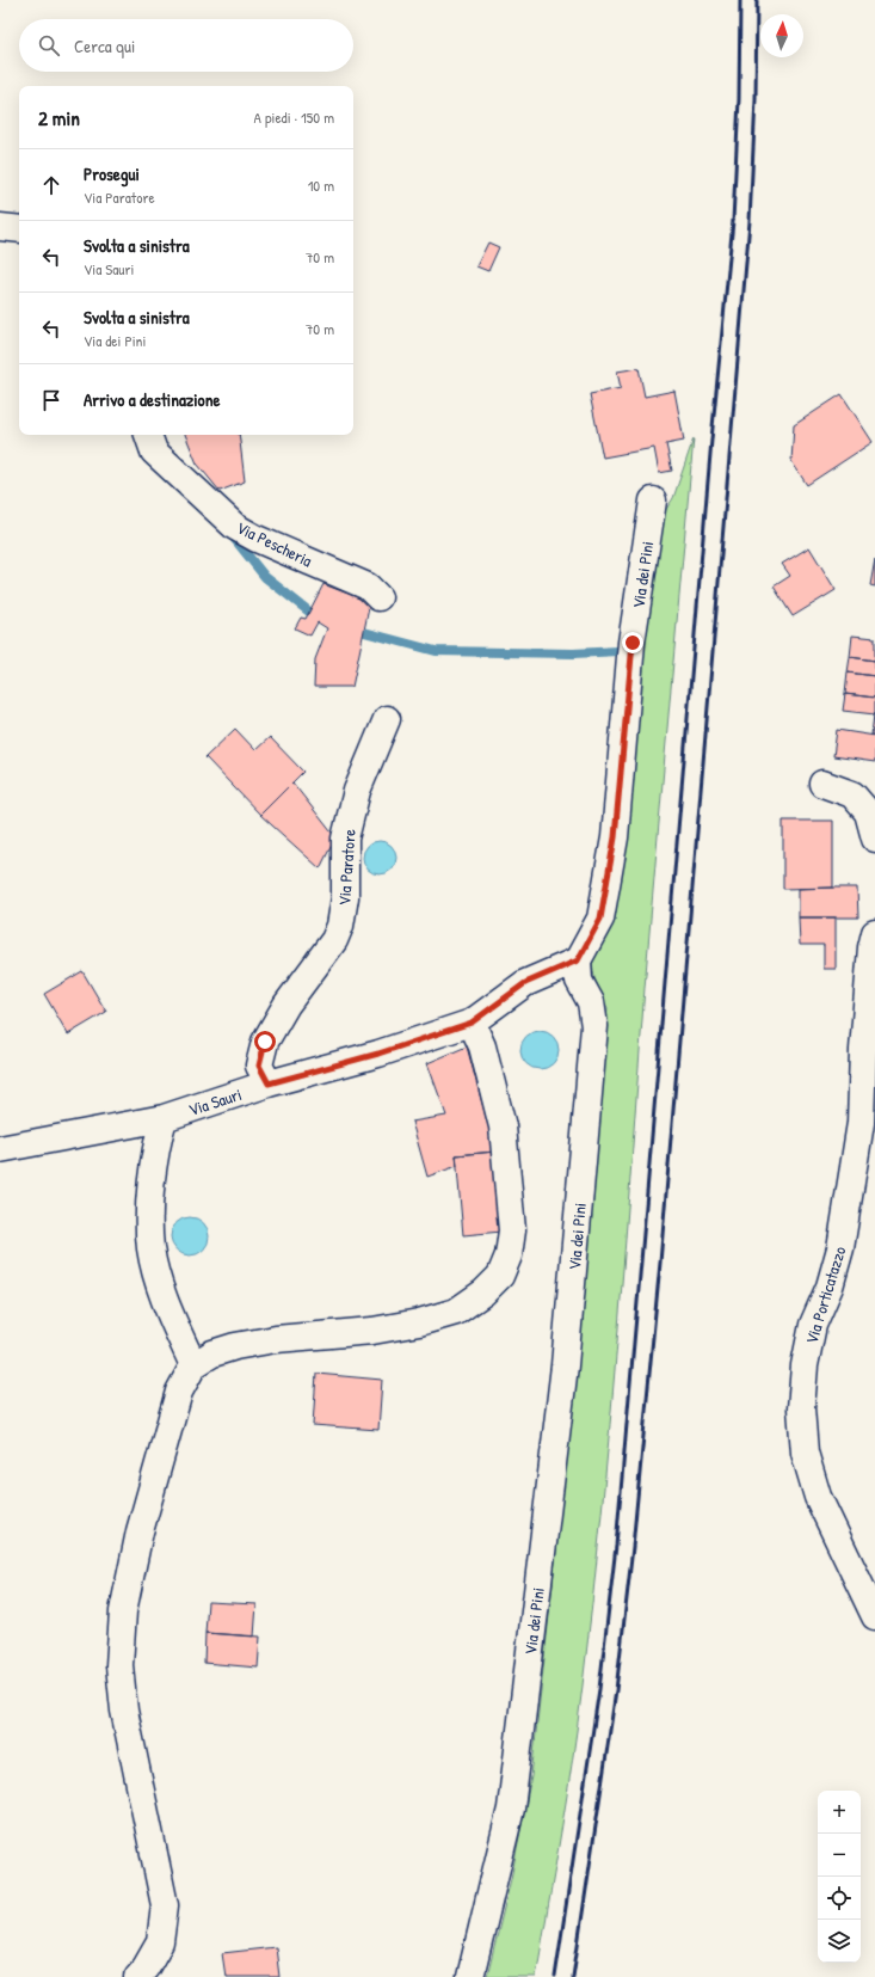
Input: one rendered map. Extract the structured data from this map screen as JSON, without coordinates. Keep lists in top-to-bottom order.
{
  "streets": {
    "street": [
      "Via Pescheria",
      "Via dei Pini",
      "Via Paratore",
      "Via Sauri",
      "Via Porticatazzo"
    ]
  },
  "crossings": [
    ["Via dei Pini", "Via Sauri"],
    ["Via Paratore", "Via Sauri"]
  ],
  "north": "top",
  "page": {
    "search": "Cerca qui",
    "heading": ["2 min", "A piedi · 150 m"],
    "list": [
      ["Prosegui", "Via Paratore", "10 m"],
      ["Svolta a sinistra", "Via Sauri", "70 m"],
      ["Svolta a sinistra", "Via dei Pini", "70 m"],
      "Arrivo a destinazione"
    ],
    "map_buttons": ["+", "−"]
  }
}
